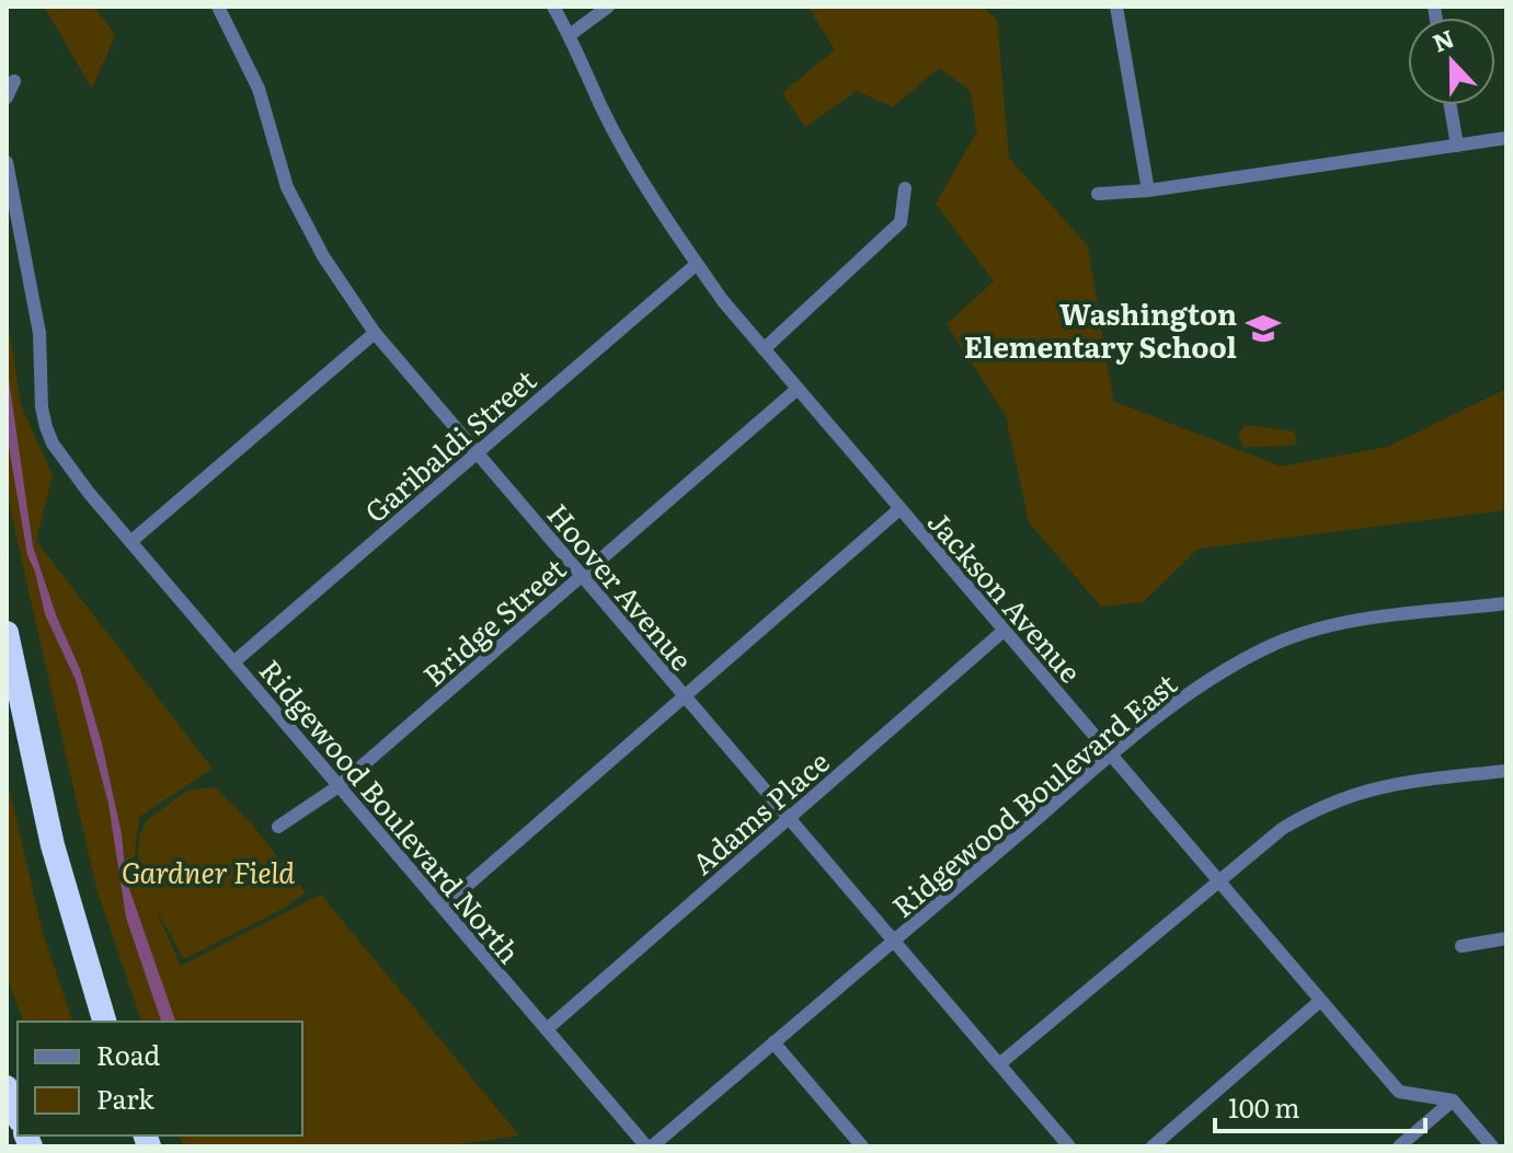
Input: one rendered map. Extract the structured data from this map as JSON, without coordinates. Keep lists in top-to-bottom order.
{
  "streets": {
    "street": [
      "Garibaldi Street",
      "Hoover Avenue",
      "Jackson Avenue",
      "Bridge Street",
      "Ridgewood Boulevard East",
      "Ridgewood Boulevard North",
      "Adams Place"
    ]
  },
  "crossings": [
    ["Garibaldi Street", "Hoover Avenue"],
    ["Garibaldi Street", "Jackson Avenue"],
    ["Garibaldi Street", "Ridgewood Boulevard North"],
    ["Hoover Avenue", "Bridge Street"],
    ["Hoover Avenue", "Ridgewood Boulevard East"],
    ["Hoover Avenue", "Adams Place"],
    ["Jackson Avenue", "Bridge Street"],
    ["Jackson Avenue", "Ridgewood Boulevard East"],
    ["Jackson Avenue", "Adams Place"],
    ["Bridge Street", "Ridgewood Boulevard North"],
    ["Ridgewood Boulevard East", "Ridgewood Boulevard North"],
    ["Ridgewood Boulevard North", "Adams Place"]
  ],
  "parks": ["Gardner Field"],
  "places": {
    "school or university": ["Washington Elementary School"]
  },
  "legend": ["Road", "Park"],
  "scale_bar": "100 m",
  "north": "top"
}
